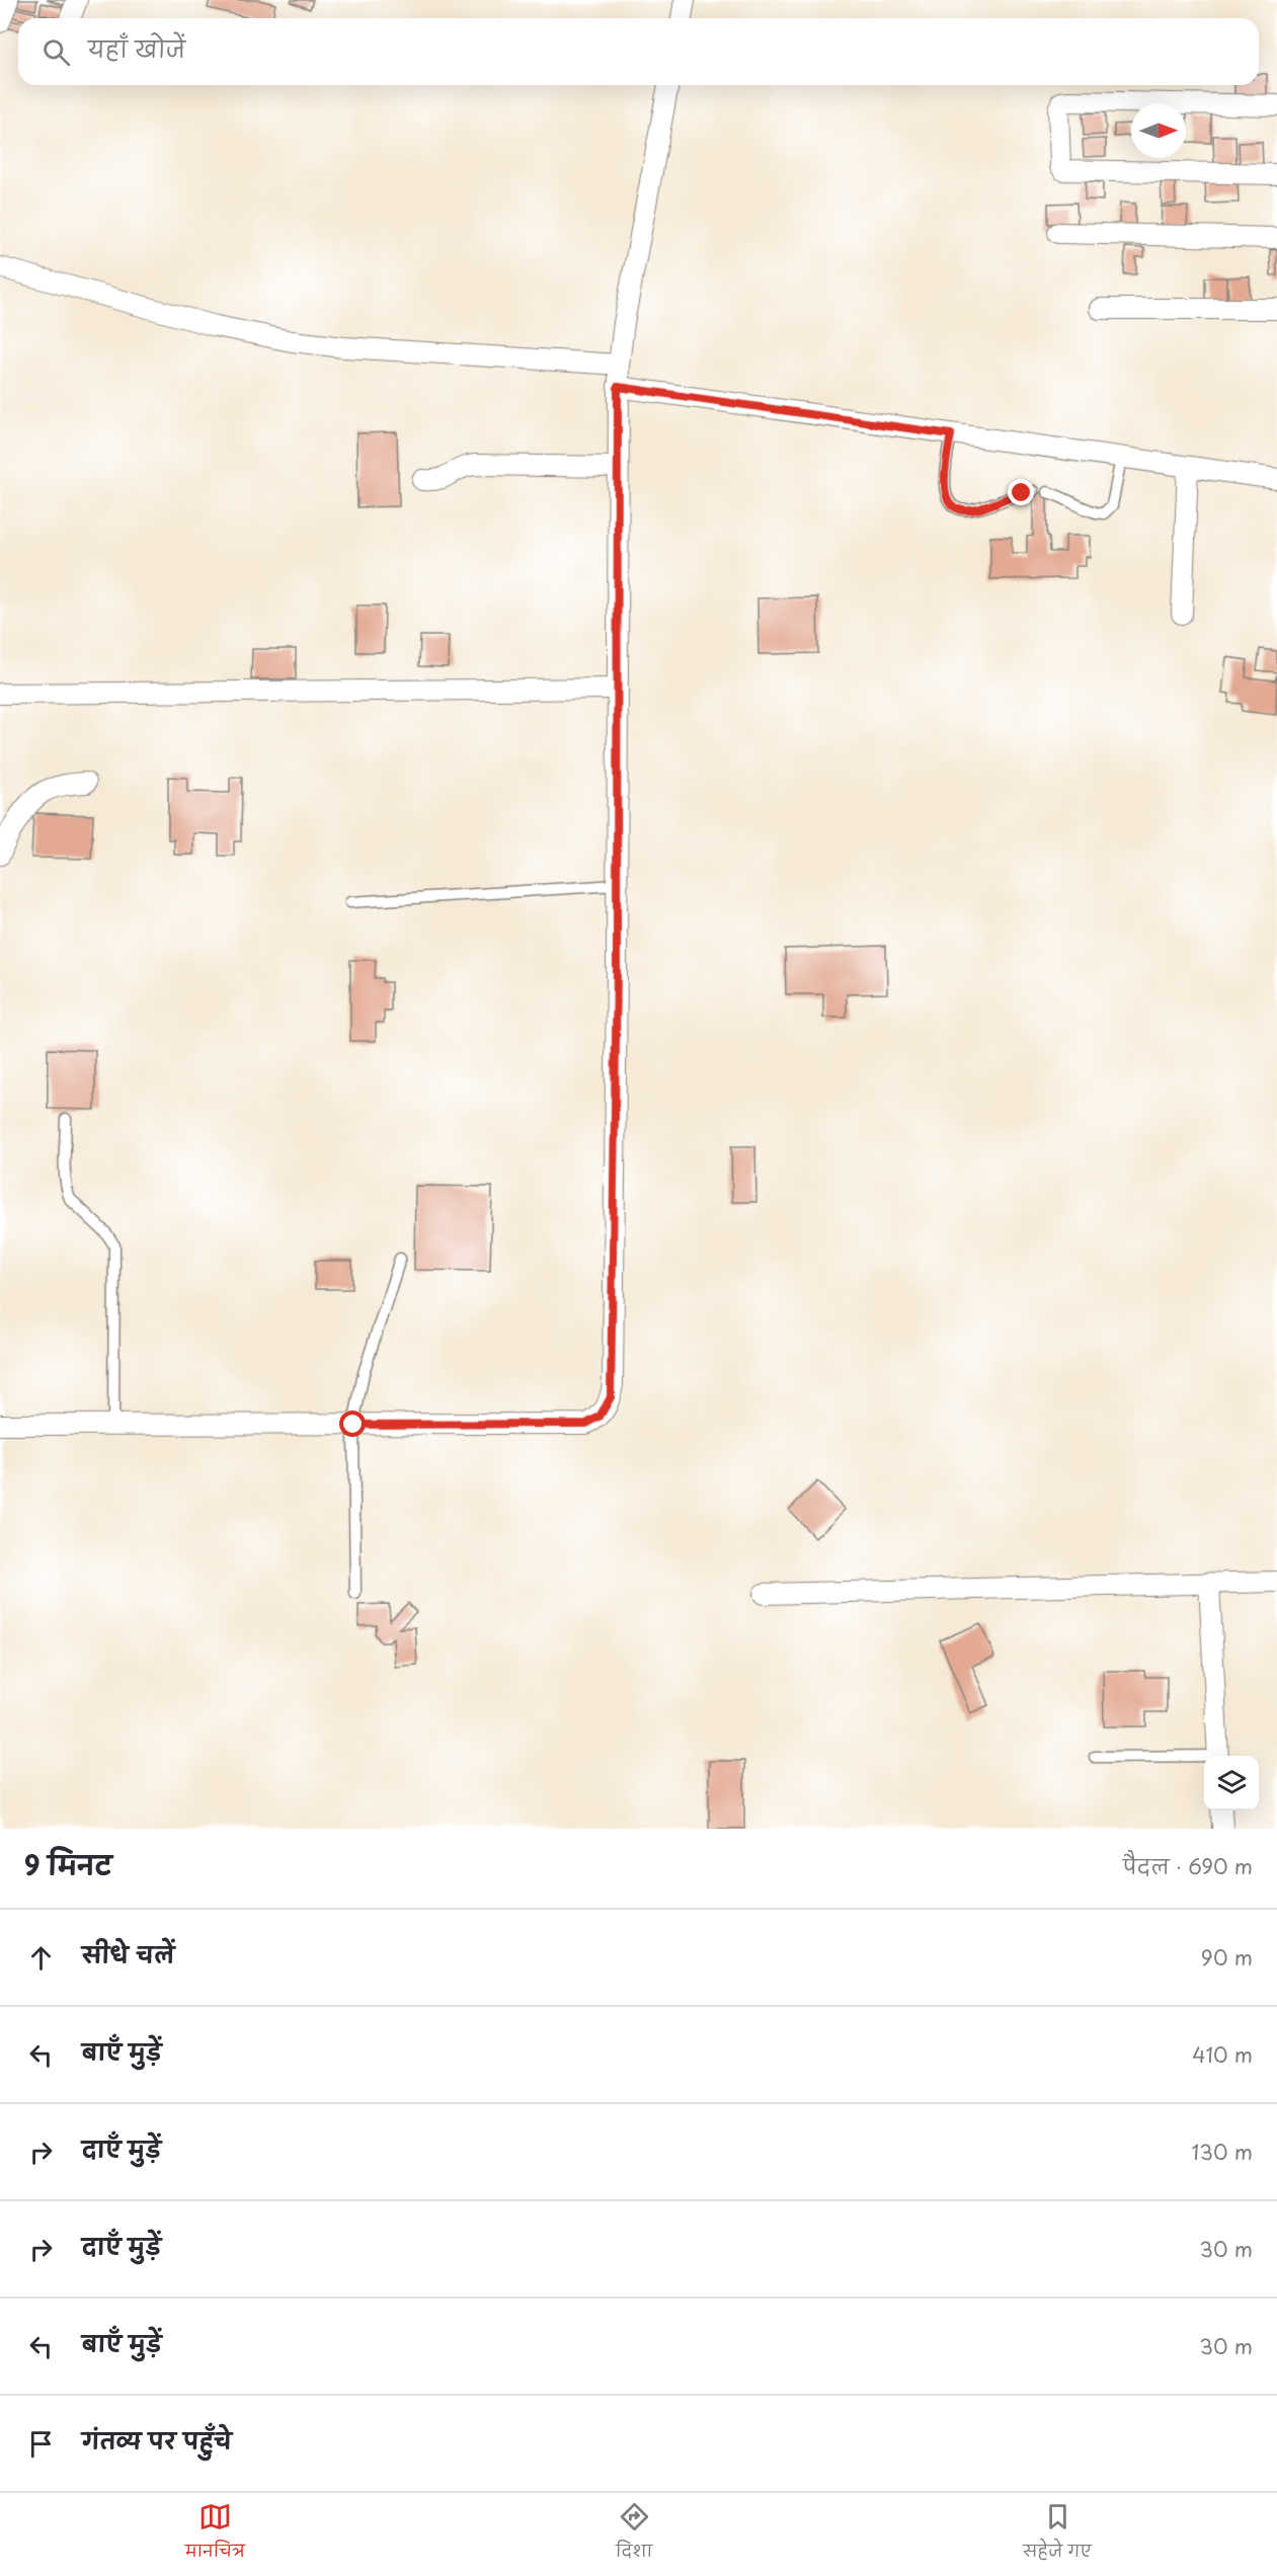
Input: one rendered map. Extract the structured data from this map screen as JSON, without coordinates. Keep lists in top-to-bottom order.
{
  "north": "right",
  "page": {
    "search": "यहाँ खोजें",
    "heading": ["9 मिनट", "पैदल · 690 m"],
    "list": [
      ["सीधे चलें", "90 m"],
      ["बाएँ मुड़ें", "410 m"],
      ["दाएँ मुड़ें", "130 m"],
      ["दाएँ मुड़ें", "30 m"],
      ["बाएँ मुड़ें", "30 m"],
      "गंतव्य पर पहुँचे"
    ],
    "nav": ["मानचित्र", "दिशा", "सहेजे गए"]
  }
}
